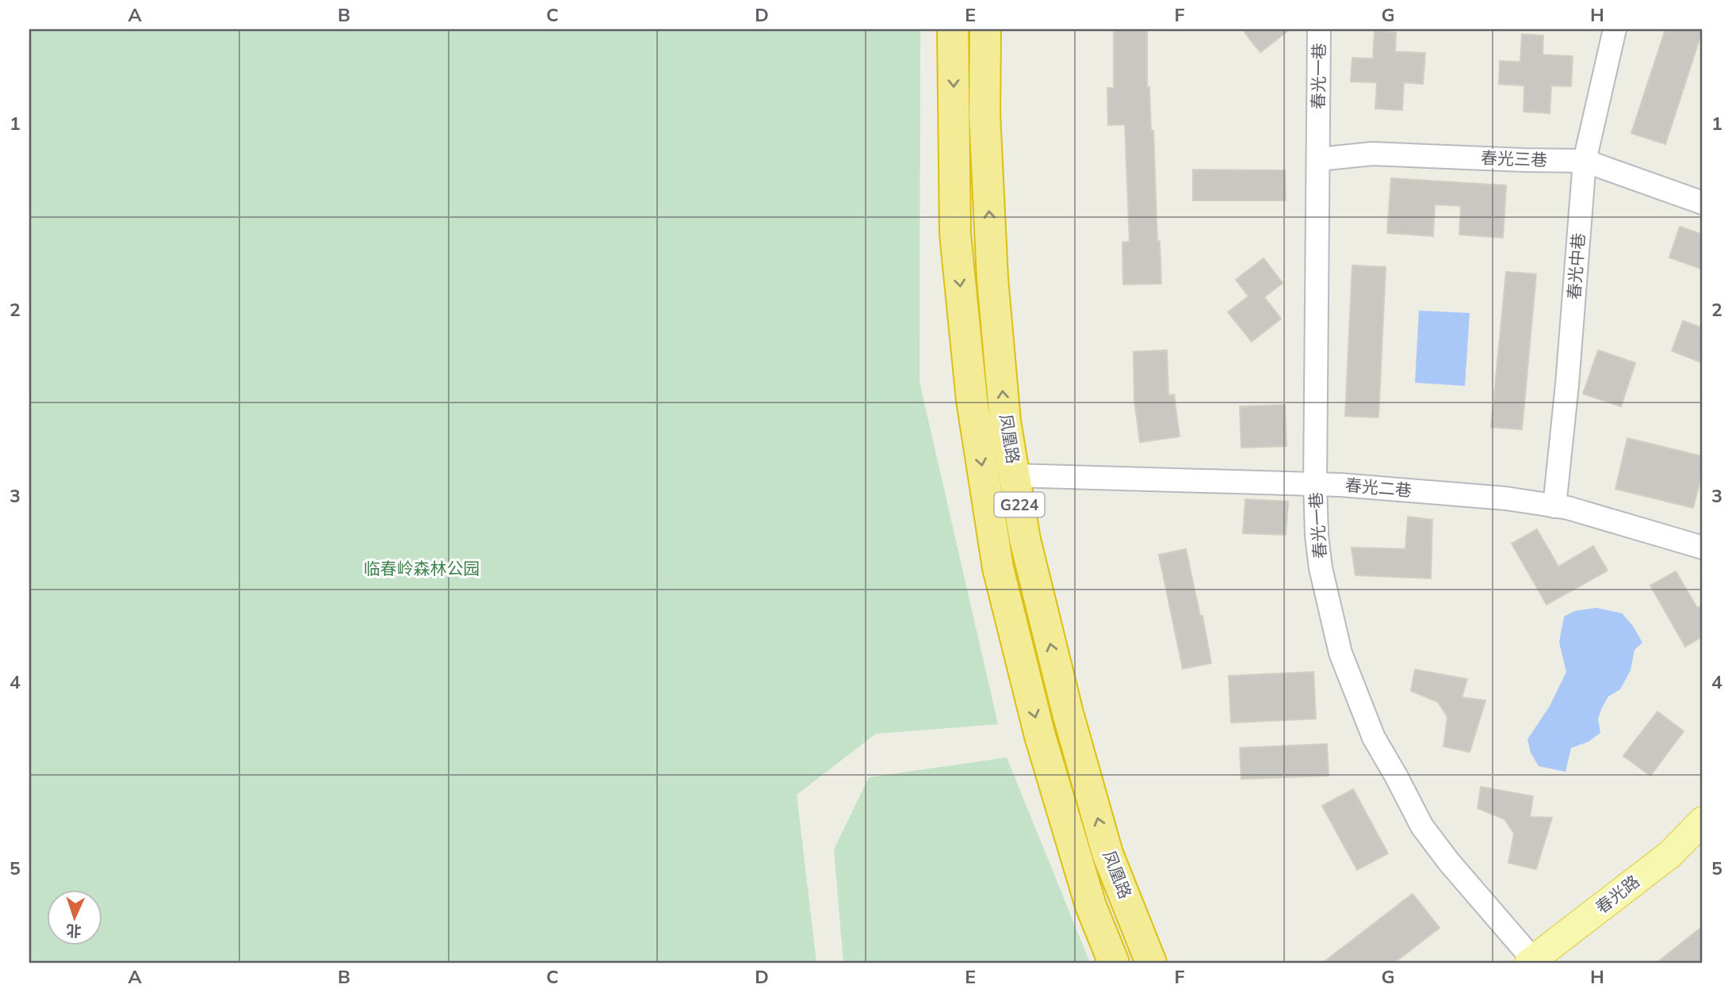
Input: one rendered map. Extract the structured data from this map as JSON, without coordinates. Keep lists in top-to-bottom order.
{
  "streets": {
    "highway": ["凤凰路", "G224"],
    "main road": ["春光路"],
    "street": [
      "春光一巷",
      "春光三巷",
      "春光中巷",
      "春光二巷"
    ]
  },
  "crossings": [
    ["春光一巷", "春光三巷"],
    ["春光一巷", "春光二巷"],
    ["春光一巷", "春光路"],
    ["春光三巷", "春光中巷"],
    ["春光中巷", "春光二巷"],
    ["凤凰路", "春光二巷"]
  ],
  "parks": ["临春岭森林公园"],
  "north": "bottom",
  "grid": {
    "columns": [
      "A",
      "B",
      "C",
      "D",
      "E",
      "F",
      "G",
      "H"
    ],
    "rows": [
      "1",
      "2",
      "3",
      "4",
      "5"
    ]
  }
}
